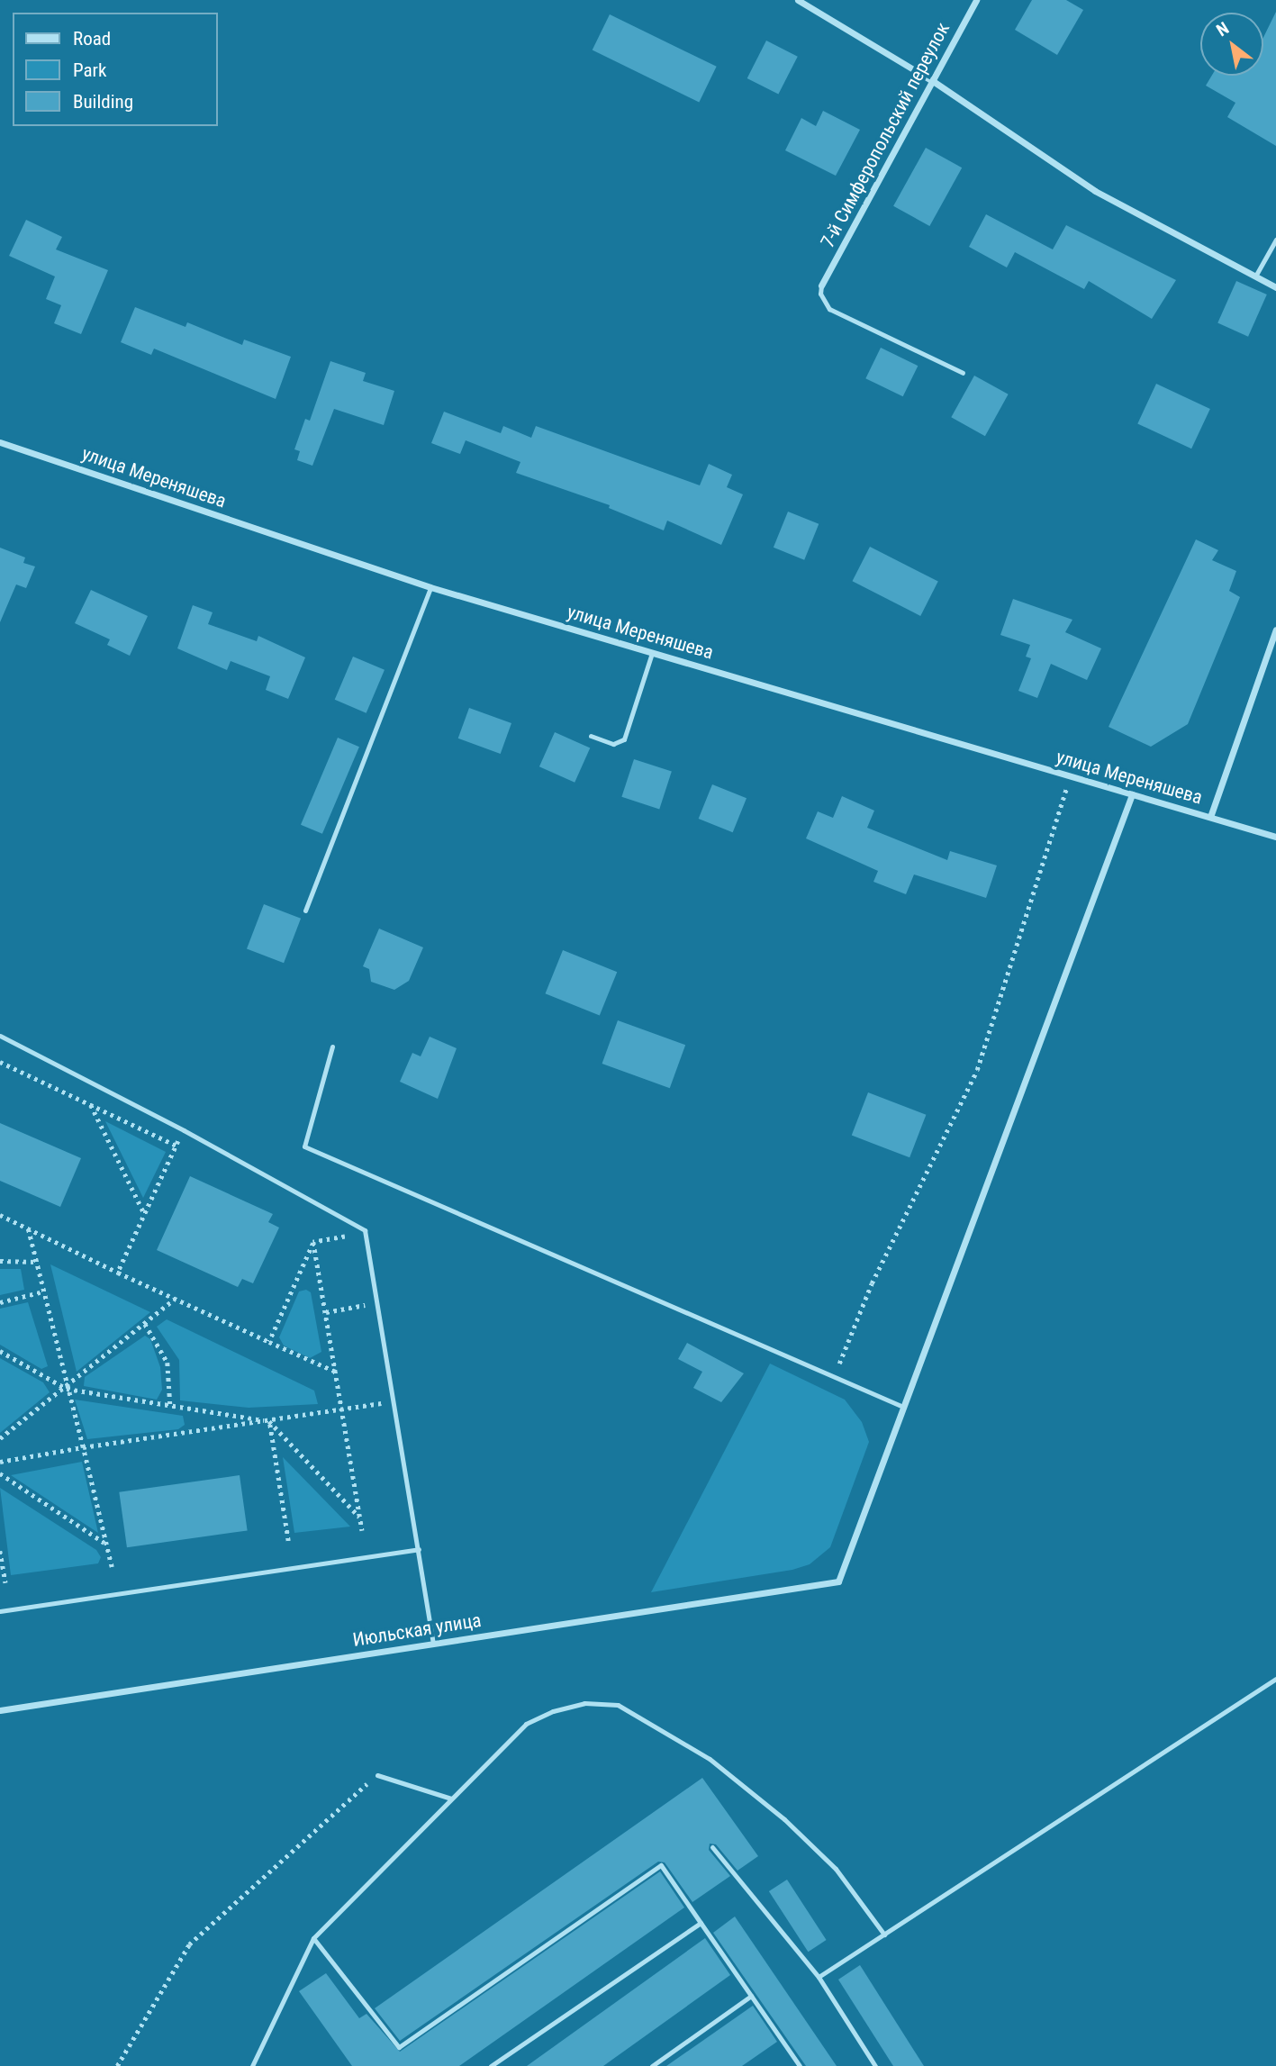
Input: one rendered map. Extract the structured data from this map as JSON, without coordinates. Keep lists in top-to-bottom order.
{
  "streets": {
    "street": ["7-й Симферопольский переулок", "улица Мереняшева", "Июльская улица"]
  },
  "legend": ["Road", "Park", "Building"],
  "north": "top left"
}
